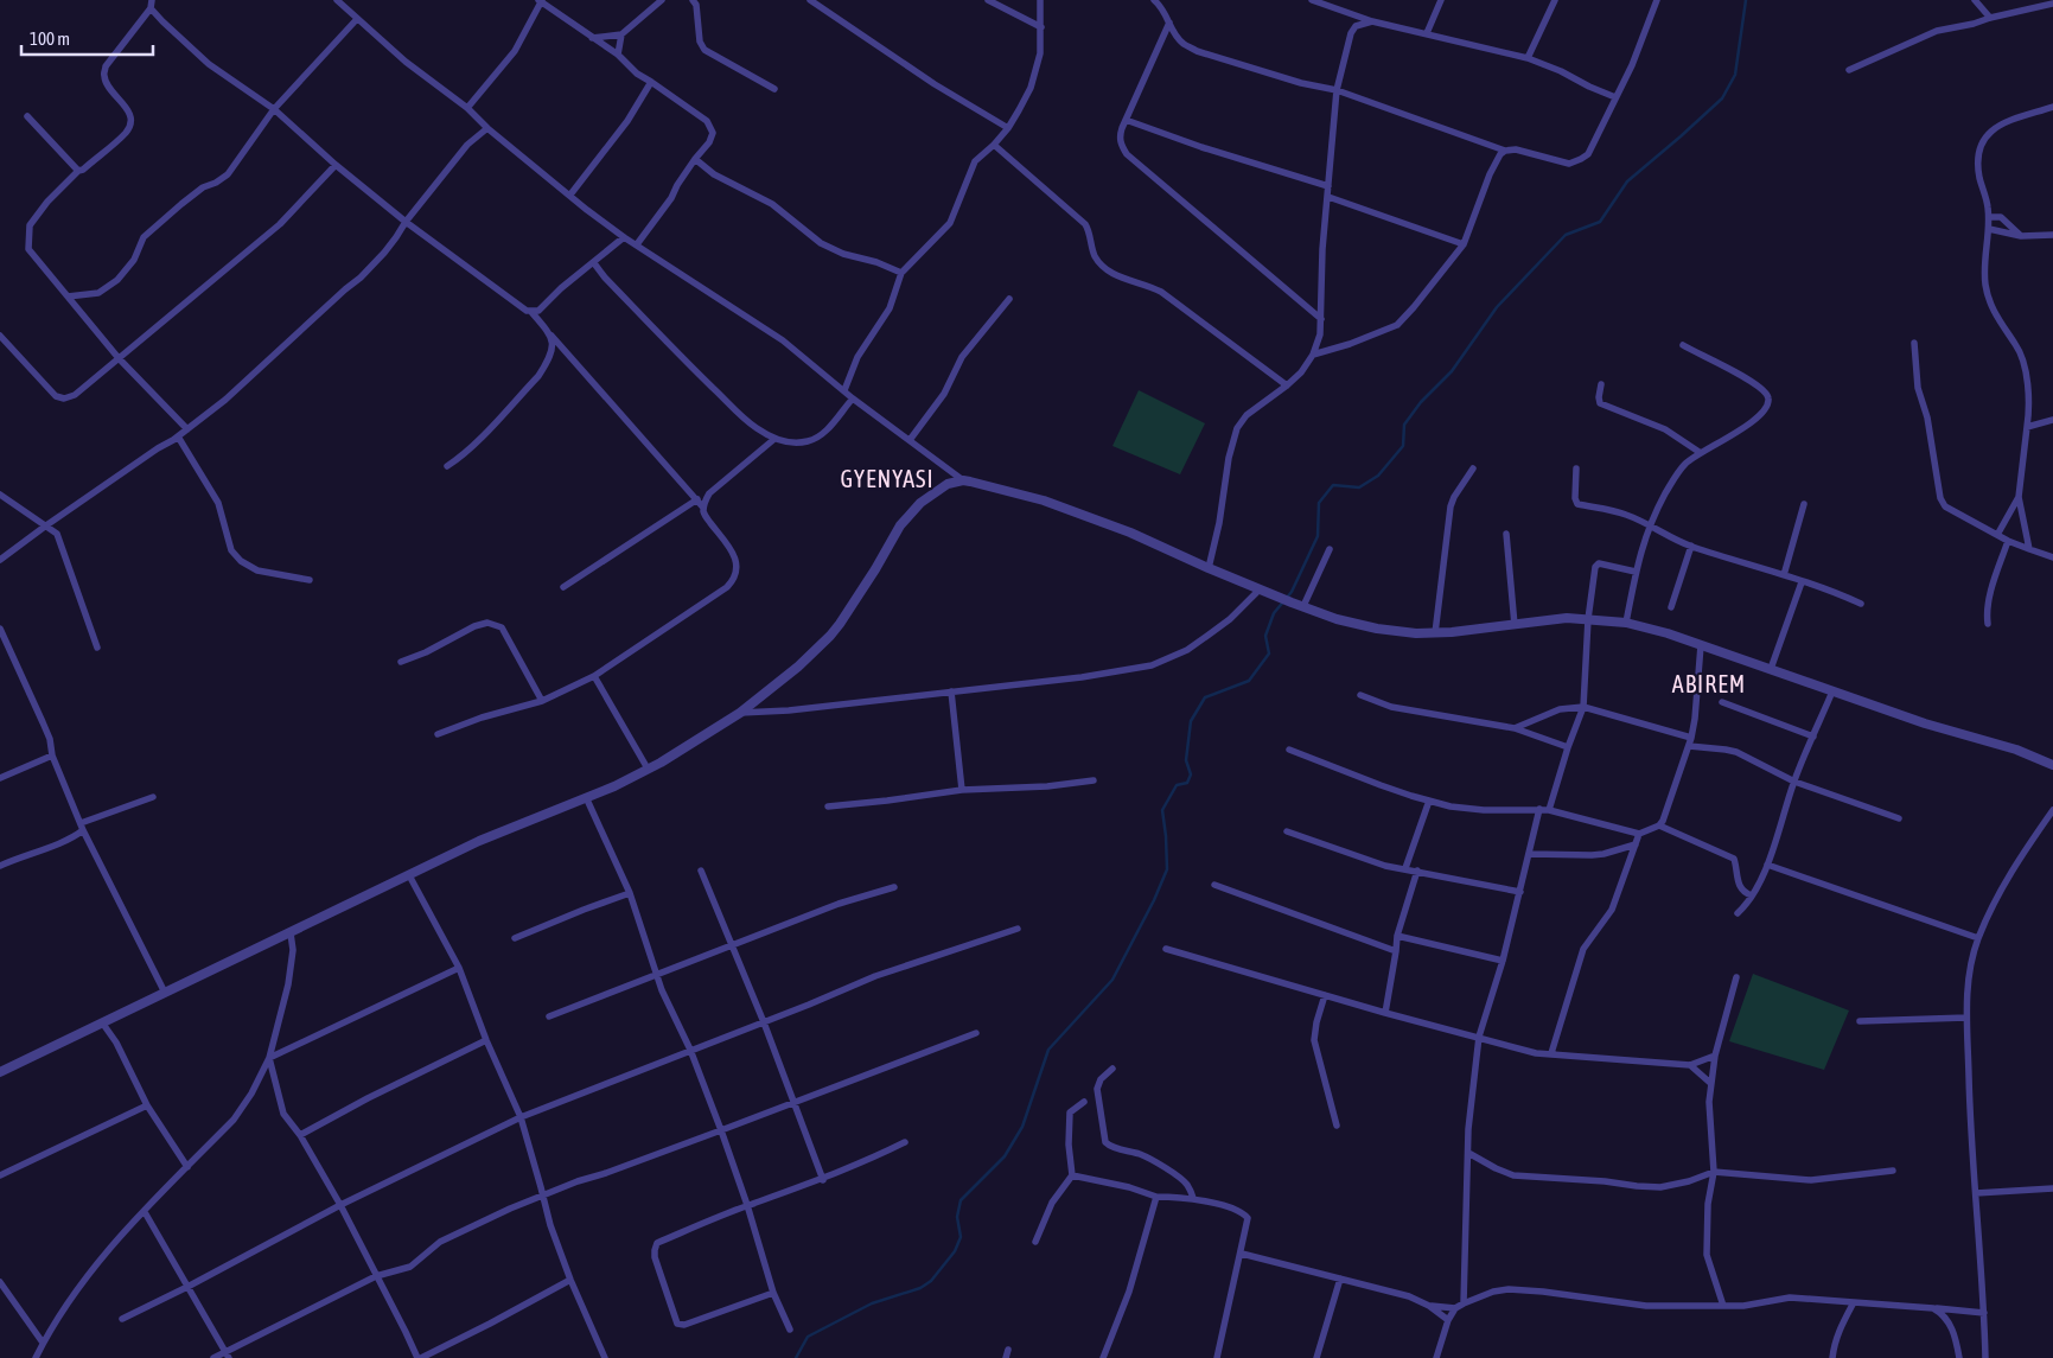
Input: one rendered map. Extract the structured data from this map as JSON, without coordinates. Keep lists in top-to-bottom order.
{
  "districts": ["GYENYASI", "ABIREM"],
  "scale_bar": "100 m"
}
